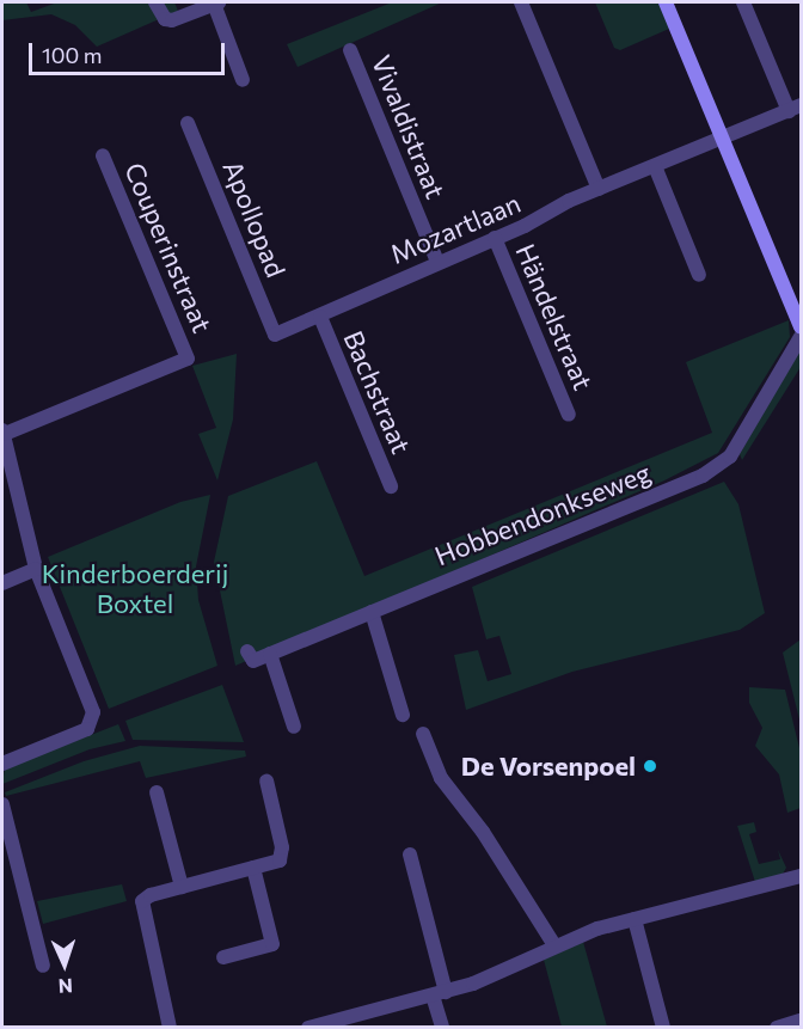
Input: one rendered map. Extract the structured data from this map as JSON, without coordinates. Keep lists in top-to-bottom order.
{
  "streets": {
    "street": [
      "Vivaldistraat",
      "Apollopad",
      "Mozartlaan",
      "Couperinstraat",
      "Händelstraat",
      "Bachstraat",
      "Hobbendonkseweg"
    ]
  },
  "crossings": [
    ["Vivaldistraat", "Mozartlaan"],
    ["Apollopad", "Mozartlaan"],
    ["Mozartlaan", "Händelstraat"],
    ["Mozartlaan", "Bachstraat"]
  ],
  "parks": ["Kinderboerderij Boxtel"],
  "places": ["De Vorsenpoel"],
  "scale_bar": "100 m",
  "north": "bottom"
}
